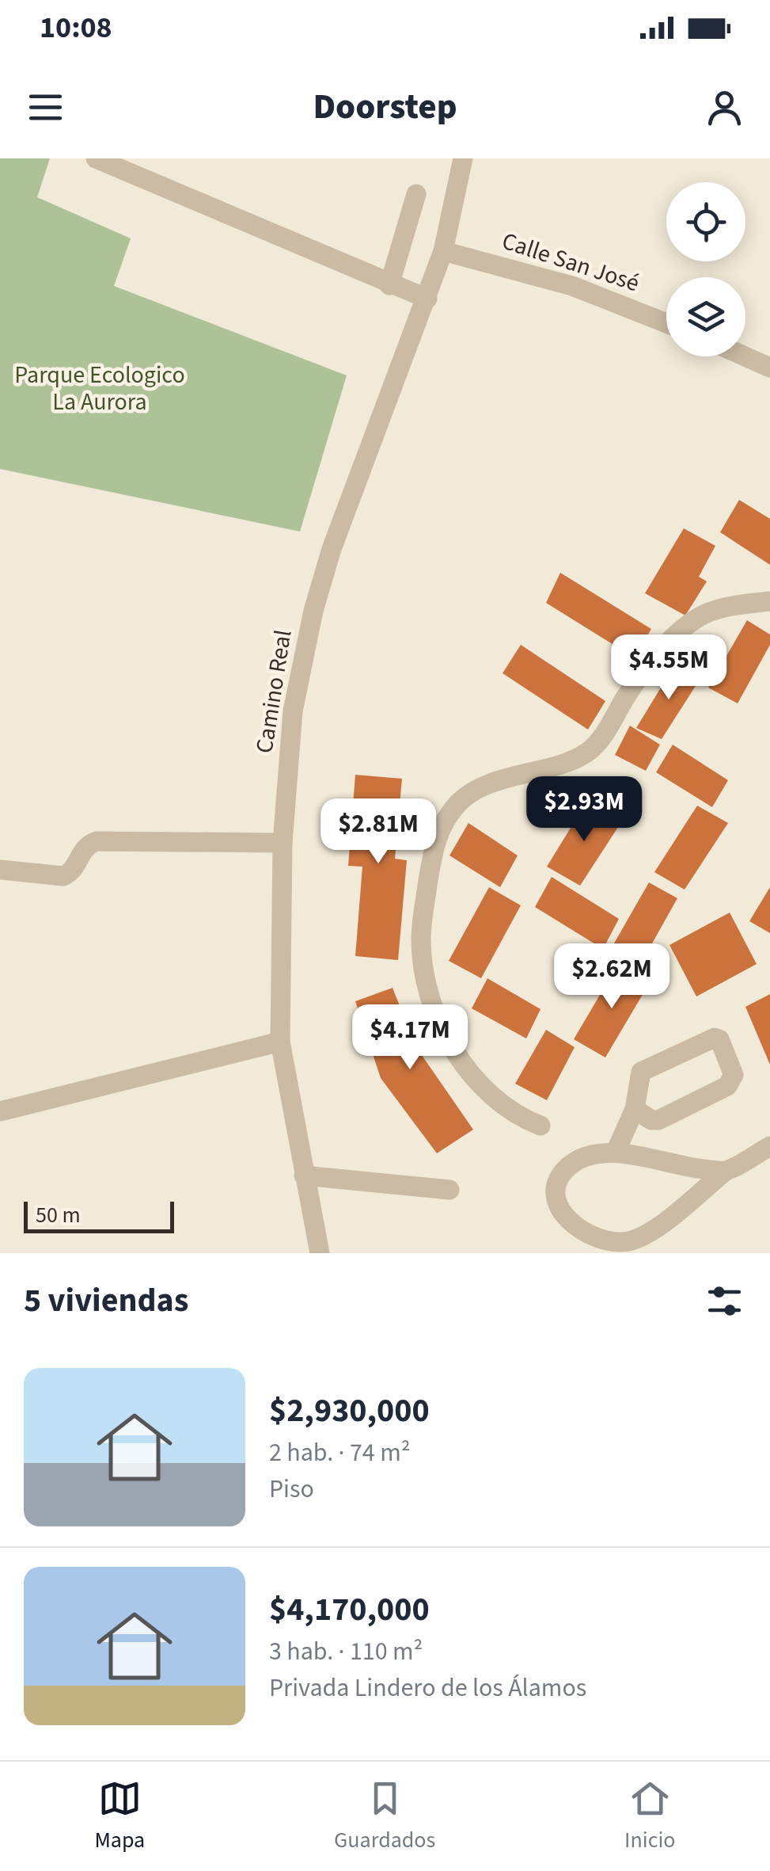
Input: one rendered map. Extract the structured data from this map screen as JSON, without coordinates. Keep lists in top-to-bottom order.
{
  "streets": {
    "street": ["Calle San José", "Camino Real"]
  },
  "crossings": [
    ["Calle San José", "Camino Real"]
  ],
  "parks": ["Parque Ecologico La Aurora"],
  "scale_bar": "50 m",
  "page": {
    "status": "10:08",
    "header": "Doorstep",
    "price": [
      "$4.55M",
      "$2.93M",
      "$2.81M",
      "$2.62M",
      "$4.17M"
    ],
    "scale": "50 m",
    "heading": "5 viviendas",
    "list": [
      {
        "name": "$2,930,000",
        "note": "2 hab. · 74 m² · Piso"
      },
      {
        "name": "$4,170,000",
        "note": "3 hab. · 110 m² · Privada Lindero de los Álamos"
      }
    ],
    "tabs": ["Mapa", "Guardados", "Inicio"]
  }
}
